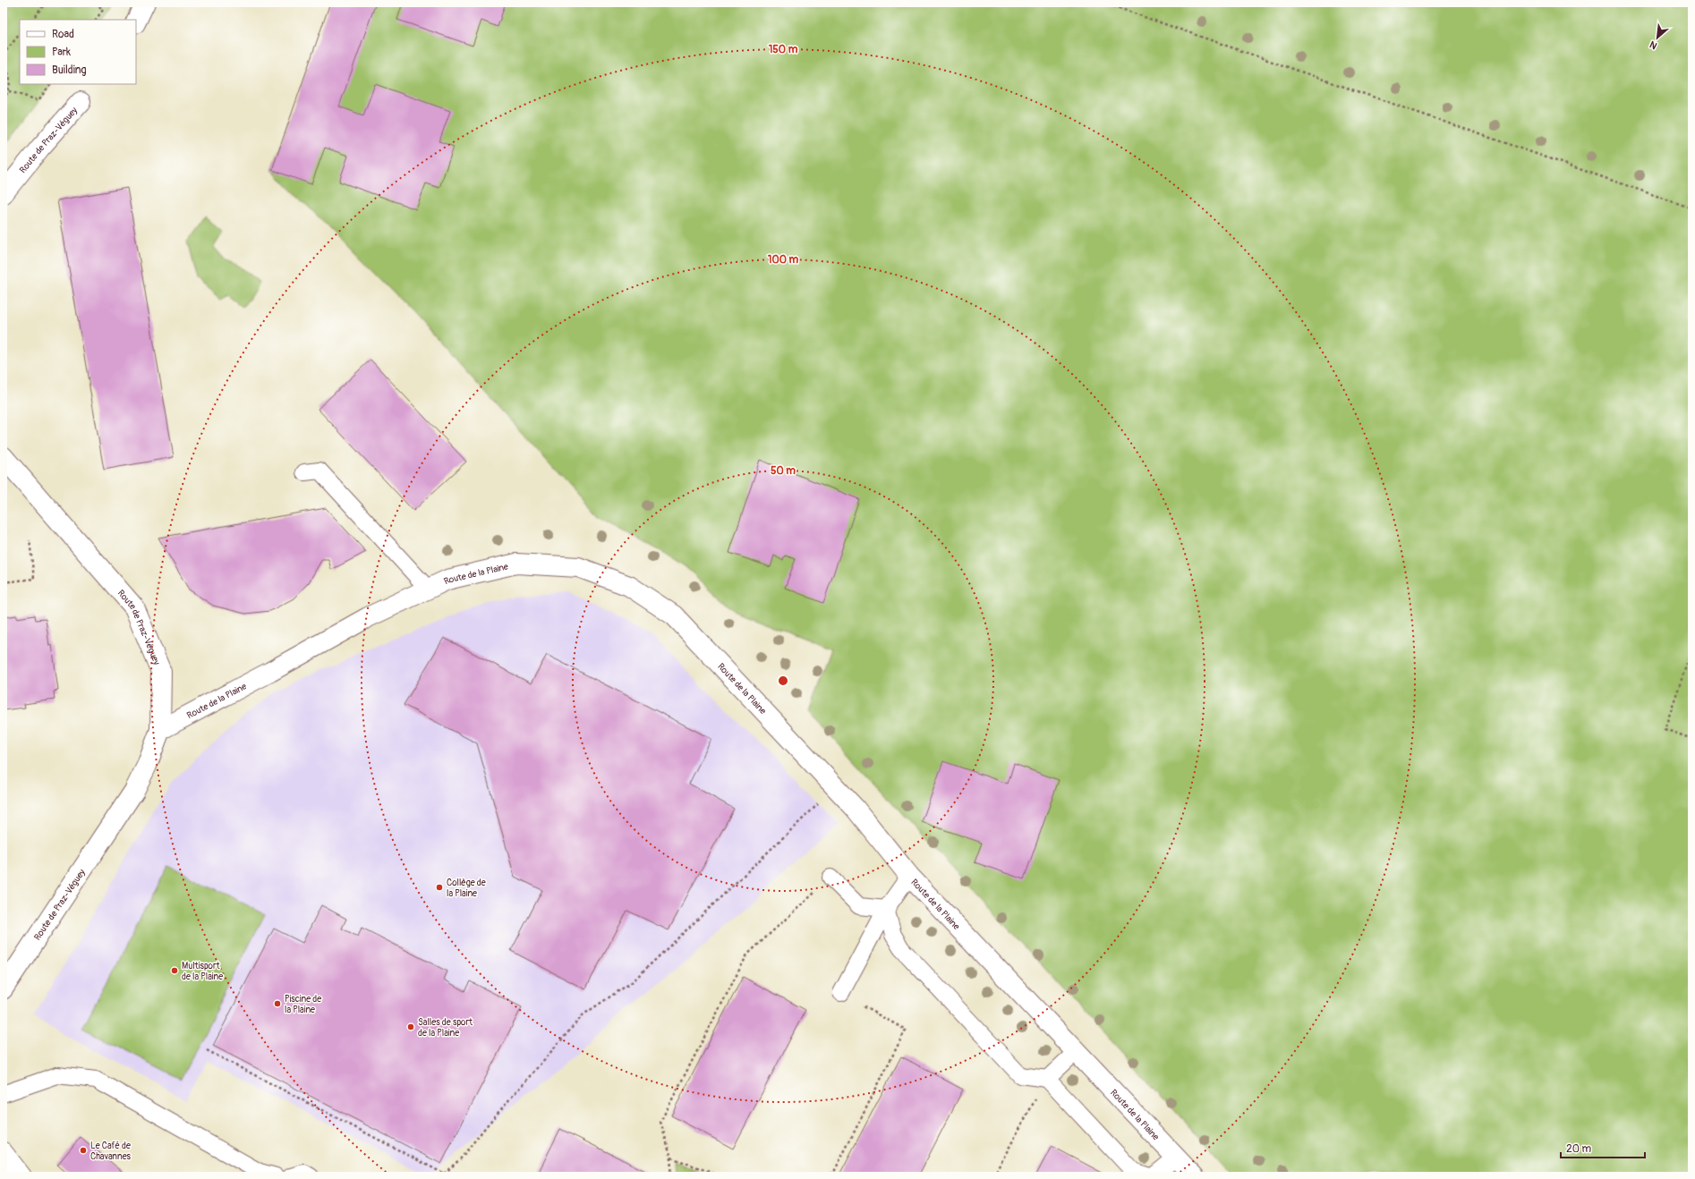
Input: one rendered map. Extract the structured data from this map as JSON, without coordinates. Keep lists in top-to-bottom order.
{
  "streets": {
    "street": ["Route de Praz-Véguey", "Route de la Plaine"]
  },
  "crossings": [
    ["Route de Praz-Véguey", "Route de la Plaine"]
  ],
  "places": [
    "Collège de la Plaine",
    "Multisport de la Plaine",
    "Piscine de la Plaine",
    "Salles de sport de la Plaine",
    "Le Café de Chavannes"
  ],
  "legend": ["Road", "Park", "Building"],
  "scale_bar": "20 m",
  "north": "bottom left",
  "rings": ["150 m", "100 m", "50 m"]
}
